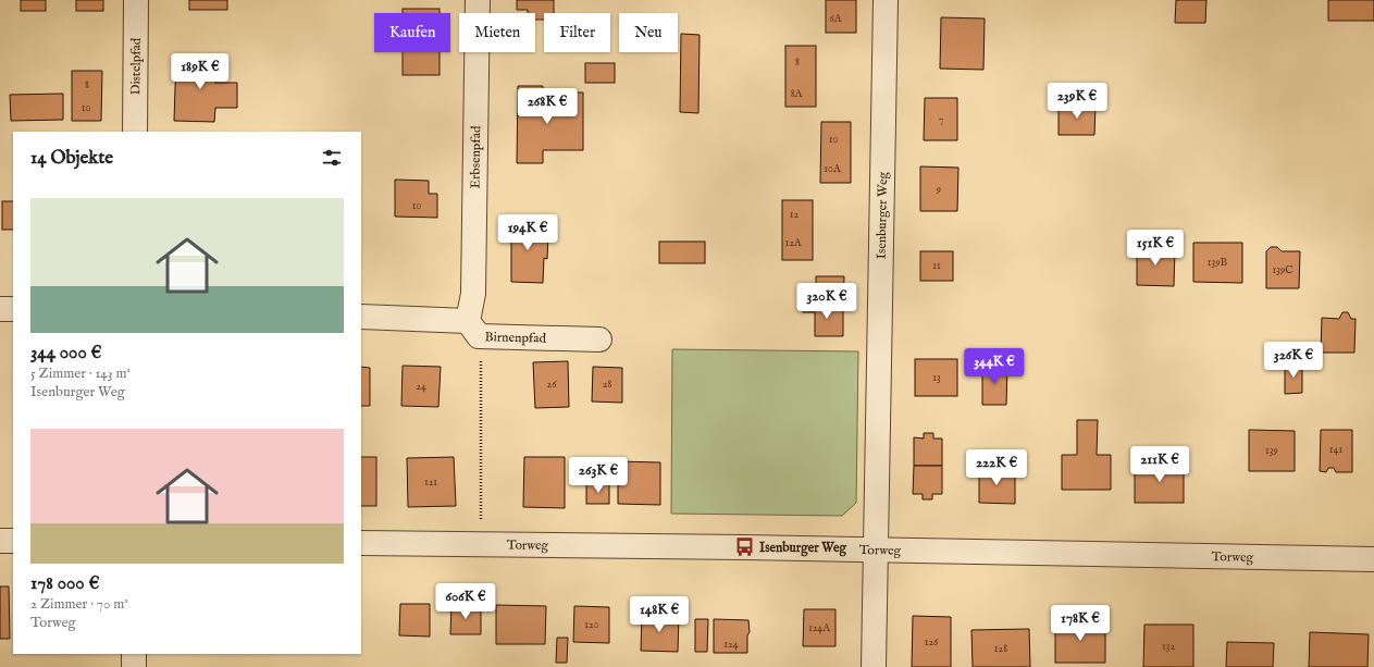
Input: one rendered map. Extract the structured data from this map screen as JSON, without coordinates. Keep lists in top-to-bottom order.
{
  "streets": {
    "street": [
      "Distelpfad",
      "Erbsenpfad",
      "Isenburger Weg",
      "Birnenpfad",
      "Torweg"
    ]
  },
  "crossings": [
    ["Erbsenpfad", "Birnenpfad"],
    ["Isenburger Weg", "Torweg"]
  ],
  "places": {
    "bus stop": ["Isenburger Weg"]
  },
  "house_numbers": [
    "6A",
    "8",
    "8",
    "8A",
    "10",
    "7",
    "10",
    "10A",
    "9",
    "10",
    "12",
    "12A",
    "139B",
    "11",
    "139C",
    "13",
    "26",
    "28",
    "24",
    "141",
    "139",
    "121",
    "120",
    "124A",
    "126",
    "124",
    "132",
    "128"
  ],
  "page": {
    "chip": [
      "Kaufen",
      "Mieten",
      "Filter",
      "Neu"
    ],
    "price": [
      "189K €",
      "239K €",
      "268K €",
      "194K €",
      "151K €",
      "320K €",
      "326K €",
      "344K €",
      "211K €",
      "222K €",
      "263K €",
      "606K €",
      "148K €",
      "178K €"
    ],
    "heading": "14 Objekte",
    "list": [
      {
        "name": "344 000 €",
        "note": "5 Zimmer · 143 m² · Isenburger Weg"
      },
      {
        "name": "178 000 €",
        "note": "2 Zimmer · 70 m² · Torweg"
      }
    ]
  }
}
